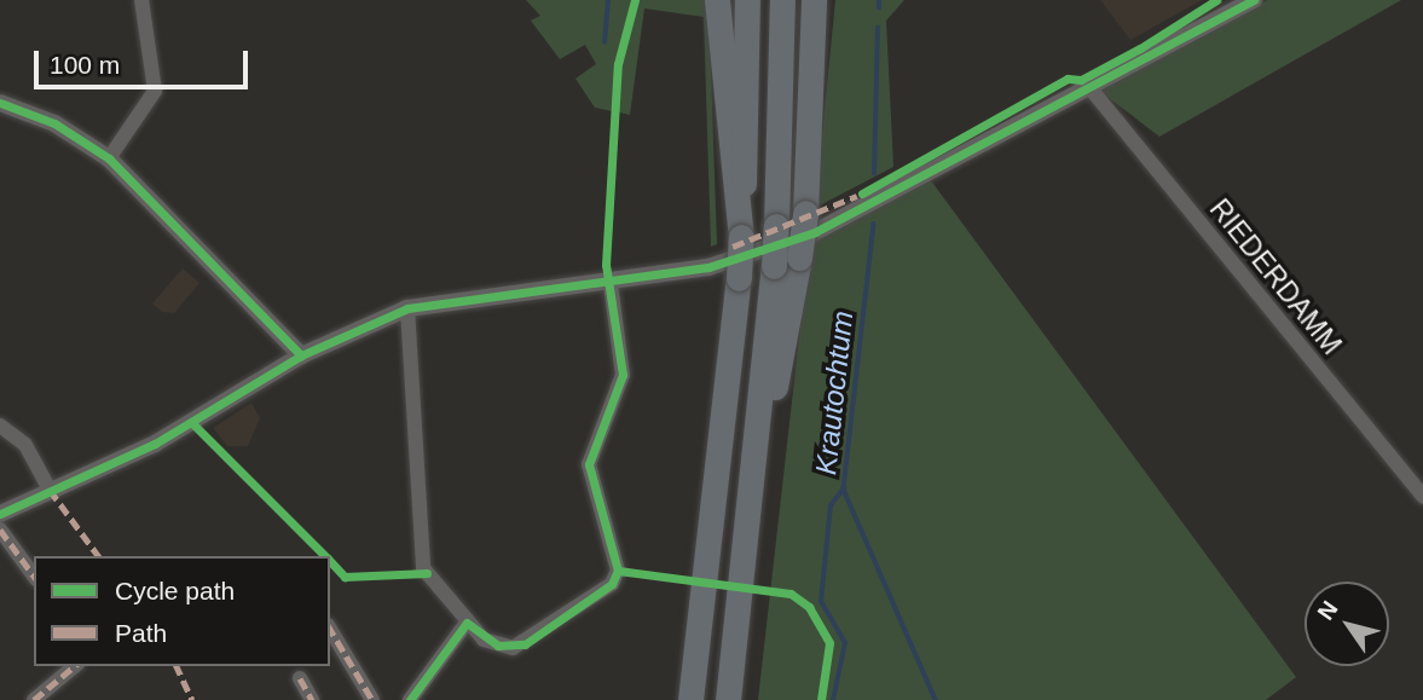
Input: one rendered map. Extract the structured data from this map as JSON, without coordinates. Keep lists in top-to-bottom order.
{
  "streets": {
    "street": ["RIEDERDAMM"]
  },
  "water": ["Krautochtum"],
  "legend": ["Cycle path", "Path"],
  "scale_bar": "100 m",
  "north": "top left"
}
